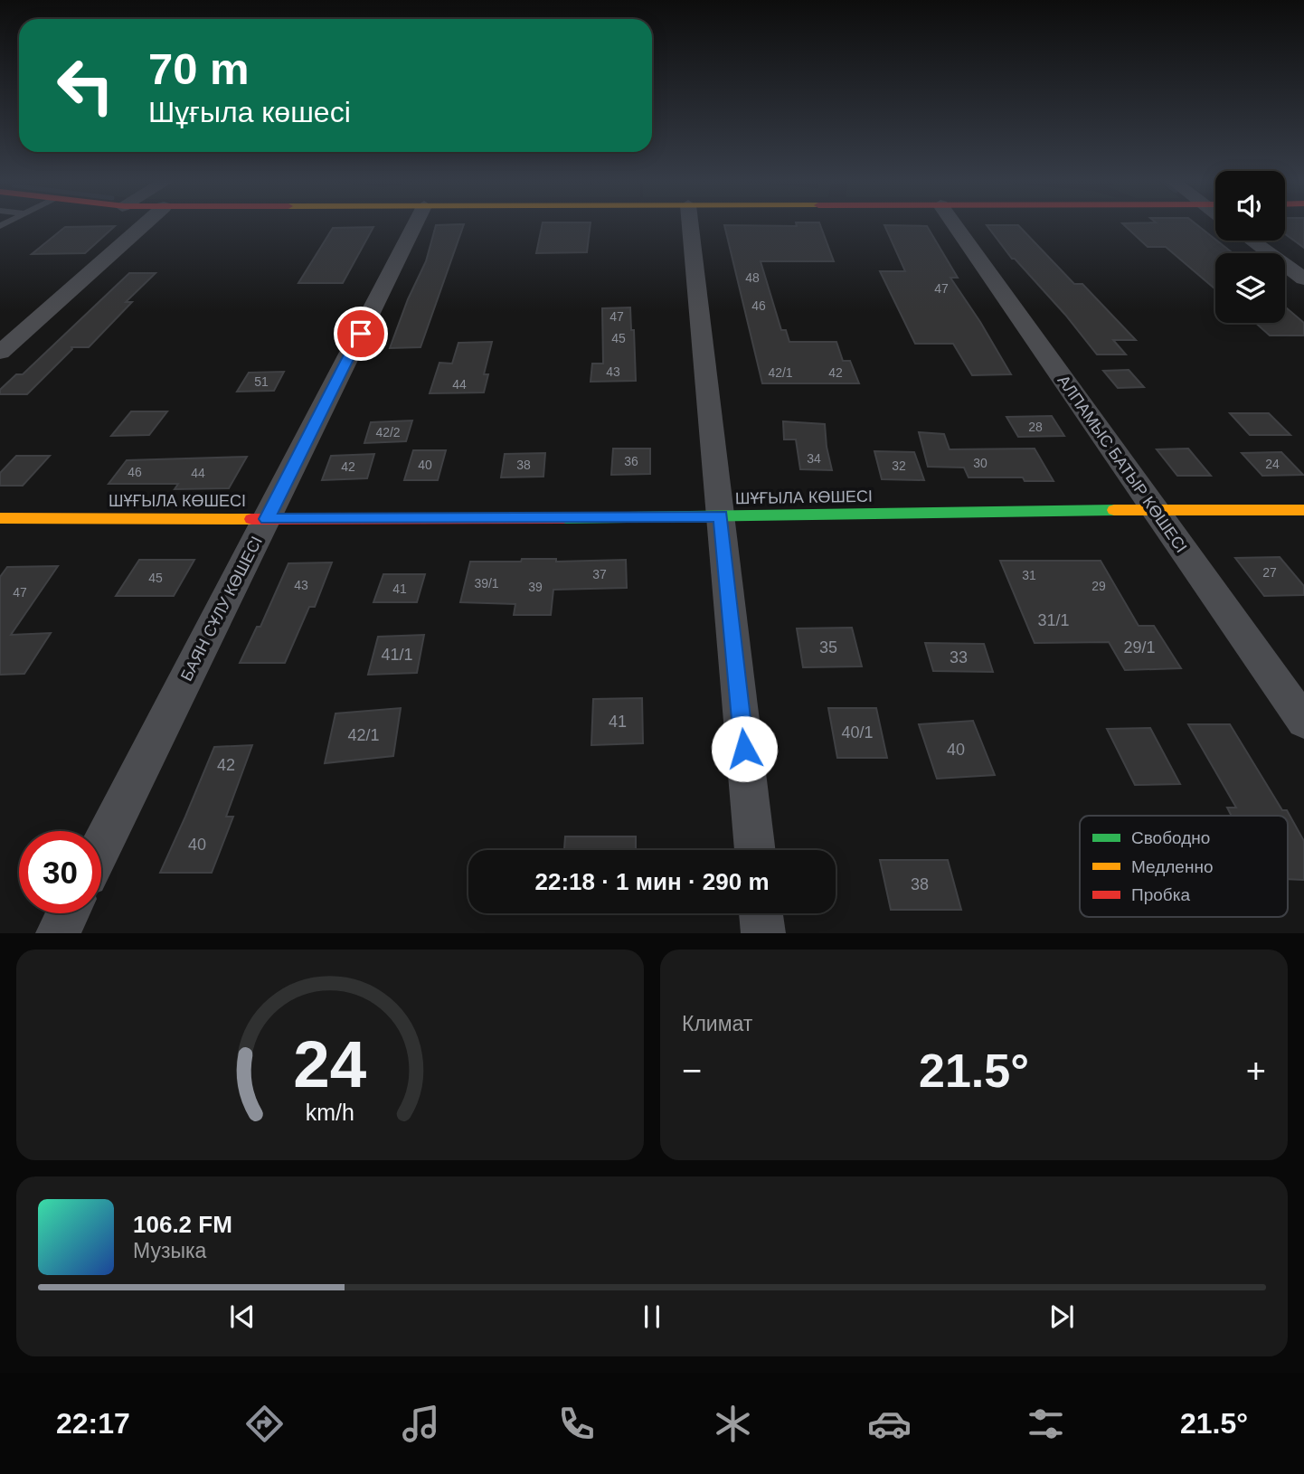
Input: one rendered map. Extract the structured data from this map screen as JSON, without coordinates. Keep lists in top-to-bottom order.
{
  "streets": {
    "main road": ["ШҰҒЫЛА КӨШЕСІ"],
    "street": ["АЛПАМЫС БАТЫР КӨШЕСІ", "БАЯН СҰЛУ КӨШЕСІ"]
  },
  "crossings": [
    ["АЛПАМЫС БАТЫР КӨШЕСІ", "ШҰҒЫЛА КӨШЕСІ"],
    ["ШҰҒЫЛА КӨШЕСІ", "БАЯН СҰЛУ КӨШЕСІ"]
  ],
  "house_numbers": [
    "48",
    "47",
    "46",
    "47",
    "45",
    "43",
    "42/1",
    "42",
    "51",
    "44",
    "28",
    "42/2",
    "34",
    "36",
    "30",
    "24",
    "40",
    "38",
    "32",
    "42",
    "46",
    "44",
    "27",
    "37",
    "31",
    "45",
    "39/1",
    "43",
    "29",
    "39",
    "41",
    "47",
    "31/1",
    "35",
    "29/1",
    "41/1",
    "33",
    "41",
    "40/1",
    "42/1",
    "40",
    "42",
    "40",
    "38"
  ],
  "legend": ["Свободно", "Медленно", "Пробка"],
  "page": {
    "turn": ["70 m", "Шұғыла көшесі"],
    "limit": "30",
    "trip": "22:18 · 1 мин · 290 m",
    "tile": "Климат",
    "heat": ["−", "21.5°", "+"],
    "song": ["106.2 FM", "Музыка"],
    "tabs": ["22:17", "21.5°"],
    "gauge": ["24", "km/h"]
  }
}
